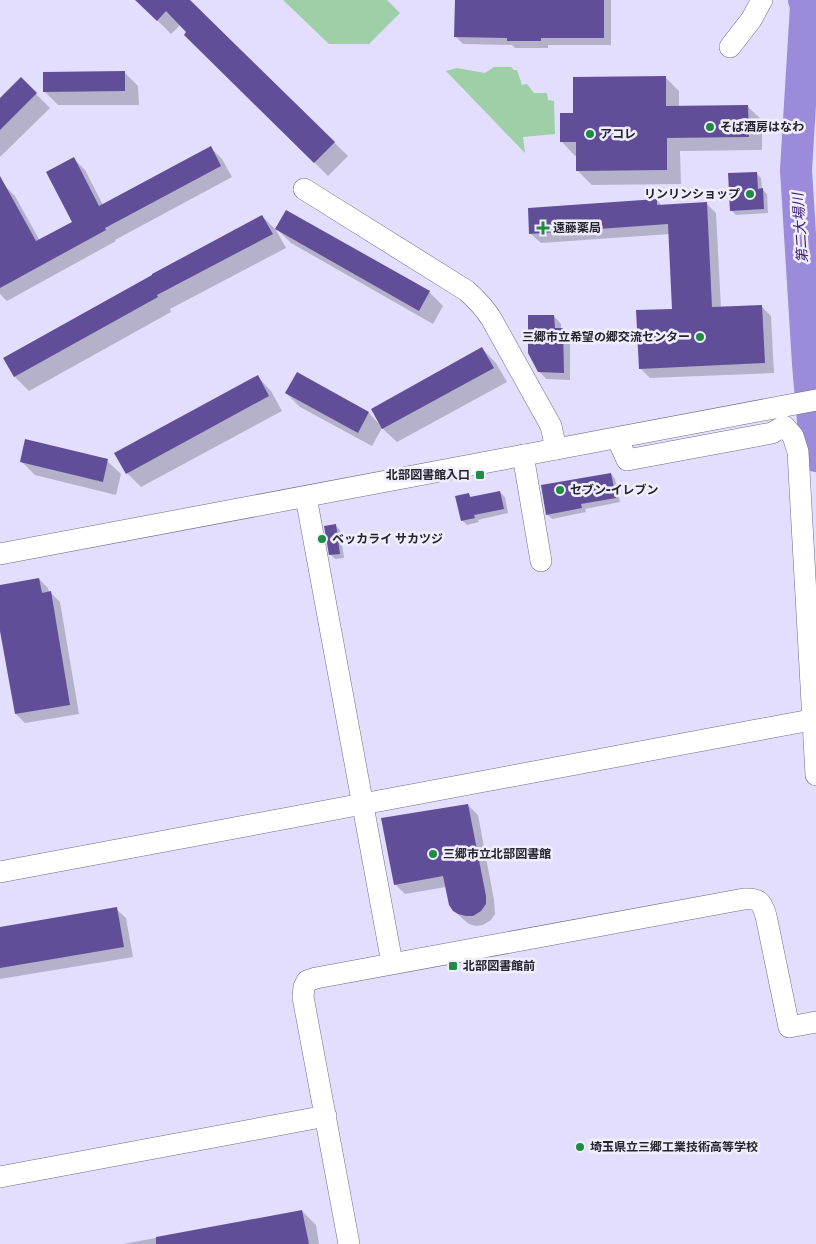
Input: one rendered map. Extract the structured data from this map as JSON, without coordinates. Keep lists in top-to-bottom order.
{
  "water": ["第二大場川"],
  "places": {
    "other": [
      "そば酒房はなわ",
      "アコレ",
      "リンリンショップ",
      "三郷市立希望の郷交流センター",
      "セブン-イレブン",
      "ベッカライ サカツジ",
      "三郷市立北部図書館",
      "埼玉県立三郷工業技術高等学校"
    ],
    "health": ["遠藤薬局"],
    "transit": ["北部図書館入口", "北部図書館前"]
  }
}
